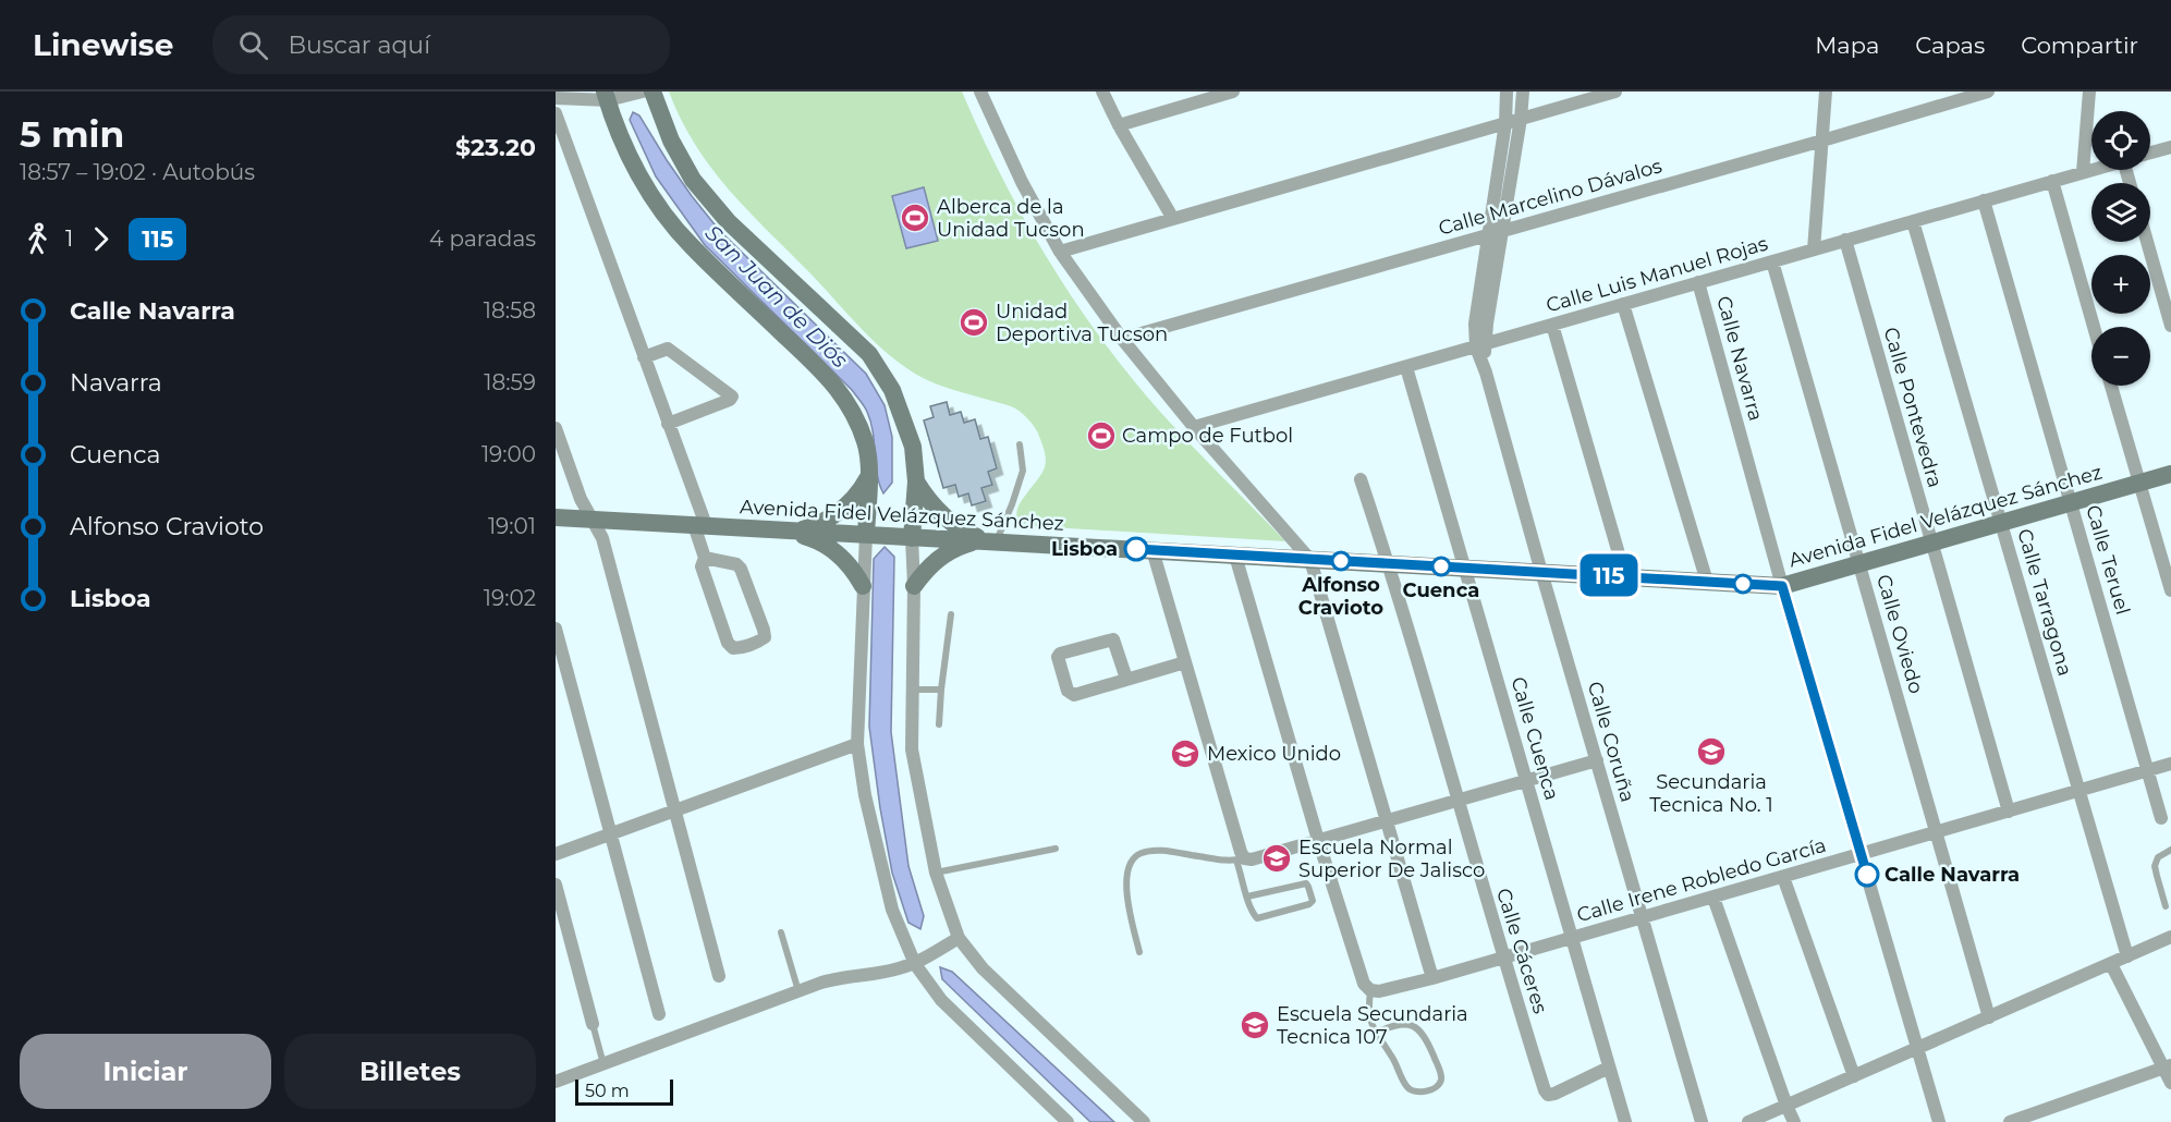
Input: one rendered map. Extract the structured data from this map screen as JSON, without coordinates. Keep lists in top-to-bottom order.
{
  "streets": {
    "street": [
      "Calle Marcelino Dávalos",
      "Calle Luis Manuel Rojas",
      "Calle Navarra",
      "Calle Pontevedra",
      "Avenida Fidel Velázquez Sánchez",
      "Calle Teruel",
      "Calle Tarragona",
      "Calle Oviedo",
      "Calle Cuenca",
      "Calle Coruña",
      "Calle Irene Robledo García",
      "Calle Cáceres"
    ]
  },
  "crossings": [
    ["Calle Luis Manuel Rojas", "Calle Navarra"],
    ["Calle Luis Manuel Rojas", "Calle Pontevedra"],
    ["Calle Luis Manuel Rojas", "Calle Teruel"],
    ["Calle Luis Manuel Rojas", "Calle Tarragona"],
    ["Calle Luis Manuel Rojas", "Calle Oviedo"],
    ["Calle Luis Manuel Rojas", "Calle Cuenca"],
    ["Calle Luis Manuel Rojas", "Calle Coruña"],
    ["Calle Navarra", "Avenida Fidel Velázquez Sánchez"],
    ["Calle Navarra", "Calle Irene Robledo García"],
    ["Calle Pontevedra", "Avenida Fidel Velázquez Sánchez"],
    ["Calle Pontevedra", "Calle Irene Robledo García"],
    ["Avenida Fidel Velázquez Sánchez", "Calle Teruel"],
    ["Avenida Fidel Velázquez Sánchez", "Calle Tarragona"],
    ["Avenida Fidel Velázquez Sánchez", "Calle Oviedo"],
    ["Avenida Fidel Velázquez Sánchez", "Calle Cuenca"],
    ["Avenida Fidel Velázquez Sánchez", "Calle Coruña"],
    ["Avenida Fidel Velázquez Sánchez", "Calle Cáceres"],
    ["Calle Teruel", "Calle Irene Robledo García"],
    ["Calle Tarragona", "Calle Irene Robledo García"],
    ["Calle Oviedo", "Calle Irene Robledo García"],
    ["Calle Cuenca", "Calle Irene Robledo García"],
    ["Calle Cuenca", "Calle Cáceres"],
    ["Calle Coruña", "Calle Irene Robledo García"],
    ["Calle Irene Robledo García", "Calle Cáceres"]
  ],
  "water": ["San Juan de Diós"],
  "places": {
    "sports": ["Alberca de la Unidad Tucson", "Unidad Deportiva Tucson", "Campo de Futbol"],
    "other": [
      "Lisboa",
      "Alfonso Cravioto",
      "Cuenca",
      "Calle Navarra"
    ],
    "school or university": [
      "Secundaria Tecnica No. 1",
      "Mexico Unido",
      "Escuela Normal Superior De Jalisco",
      "Escuela Secundaria Tecnica 107"
    ]
  },
  "lines": ["bus line 115"],
  "scale_bar": "50 m",
  "page": {
    "header": "Linewise",
    "search": "Buscar aquí",
    "nav": ["Mapa", "Capas", "Compartir"],
    "heading": ["5 min", "18:57 – 19:02 · Autobús", "$23.20"],
    "on_map": "115",
    "map_buttons": ["+", "−"],
    "legs": ["1", "115", "4 paradas"],
    "list": [
      {
        "name": "Calle Navarra",
        "value": "18:58"
      },
      {
        "name": "Navarra",
        "value": "18:59"
      },
      {
        "name": "Cuenca",
        "value": "19:00"
      },
      {
        "name": "Alfonso Cravioto",
        "value": "19:01"
      },
      {
        "name": "Lisboa",
        "value": "19:02"
      }
    ],
    "buttons": ["Iniciar", "Billetes"],
    "scale": "50 m"
  }
}
